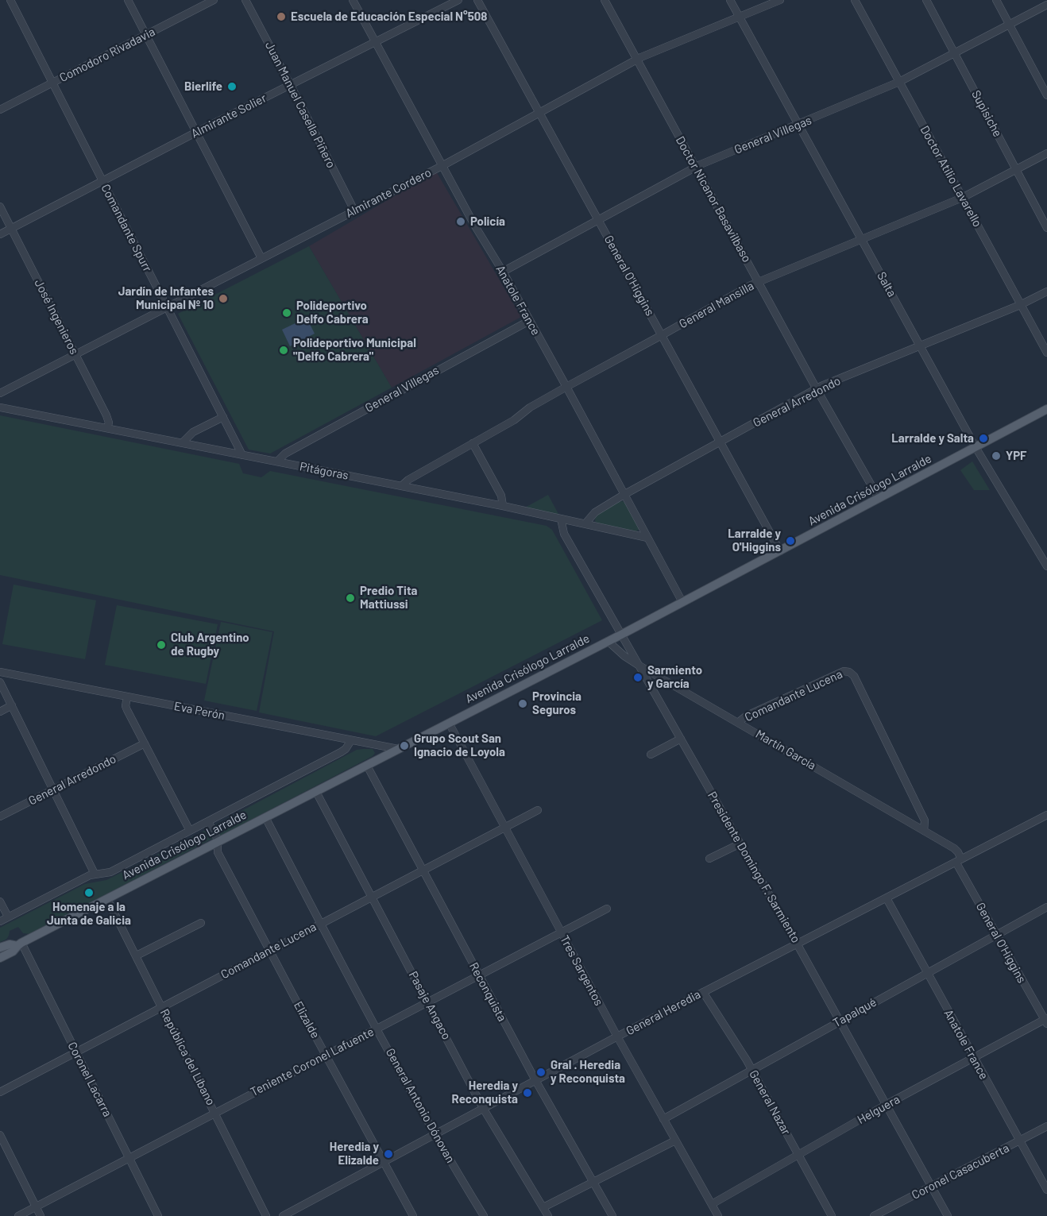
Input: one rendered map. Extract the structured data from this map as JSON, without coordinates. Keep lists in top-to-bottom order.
{
  "streets": {
    "main road": ["Avenida Crisólogo Larralde"],
    "street": [
      "Comodoro Rivadavia",
      "Juan Manuel Casella Piñero",
      "Supisiche",
      "Almirante Solier",
      "General Villegas",
      "Doctor Atilio Lavarello",
      "Almirante Cordero",
      "Doctor Nicanor Basavilbaso",
      "Comandante Spurr",
      "General O'Higgins",
      "Salta",
      "Anatole France",
      "General Mansilla",
      "José Ingenieros",
      "General Arredondo",
      "Pitágoras",
      "Comandante Lucena",
      "Eva Perón",
      "Martín García",
      "Presidente Domingo F. Sarmiento",
      "Tres Sargentos",
      "Reconquista",
      "Pasaje Angaco",
      "General Heredia",
      "Tapalqué",
      "Elizalde",
      "República del Líbano",
      "Teniente Coronel Lafuente",
      "Coronel Lacarra",
      "General Nazar",
      "General Antonio Dónovan",
      "Helguera",
      "Coronel Casacuberta"
    ]
  },
  "crossings": [
    ["Comodoro Rivadavia", "Comandante Spurr"],
    ["Juan Manuel Casella Piñero", "Almirante Solier"],
    ["Juan Manuel Casella Piñero", "Almirante Cordero"],
    ["Supisiche", "General Villegas"],
    ["Supisiche", "General Mansilla"],
    ["Almirante Solier", "Comandante Spurr"],
    ["Almirante Solier", "Anatole France"],
    ["Almirante Solier", "José Ingenieros"],
    ["General Villegas", "Doctor Atilio Lavarello"],
    ["General Villegas", "Doctor Nicanor Basavilbaso"],
    ["General Villegas", "General O'Higgins"],
    ["General Villegas", "Salta"],
    ["General Villegas", "Anatole France"],
    ["General Villegas", "Pitágoras"],
    ["Doctor Atilio Lavarello", "General Mansilla"],
    ["Doctor Atilio Lavarello", "General Arredondo"],
    ["Almirante Cordero", "Doctor Nicanor Basavilbaso"],
    ["Almirante Cordero", "Comandante Spurr"],
    ["Almirante Cordero", "General O'Higgins"],
    ["Almirante Cordero", "Salta"],
    ["Almirante Cordero", "Anatole France"],
    ["Almirante Cordero", "José Ingenieros"],
    ["Doctor Nicanor Basavilbaso", "General Mansilla"],
    ["Doctor Nicanor Basavilbaso", "General Arredondo"],
    ["Doctor Nicanor Basavilbaso", "Avenida Crisólogo Larralde"],
    ["Comandante Spurr", "Pitágoras"],
    ["General O'Higgins", "General Mansilla"],
    ["General O'Higgins", "General Arredondo"],
    ["General O'Higgins", "Avenida Crisólogo Larralde"],
    ["General O'Higgins", "Martín García"],
    ["General O'Higgins", "General Heredia"],
    ["General O'Higgins", "Tapalqué"],
    ["General O'Higgins", "Helguera"],
    ["Salta", "General Mansilla"],
    ["Salta", "General Arredondo"],
    ["Salta", "Avenida Crisólogo Larralde"],
    ["Anatole France", "General Mansilla"],
    ["Anatole France", "General Arredondo"],
    ["Anatole France", "Pitágoras"],
    ["Anatole France", "Avenida Crisólogo Larralde"],
    ["Anatole France", "General Heredia"],
    ["Anatole France", "Tapalqué"],
    ["Anatole France", "Helguera"],
    ["Anatole France", "Coronel Casacuberta"],
    ["General Mansilla", "Pitágoras"],
    ["José Ingenieros", "Pitágoras"],
    ["General Arredondo", "Pitágoras"],
    ["Pitágoras", "Presidente Domingo F. Sarmiento"],
    ["Avenida Crisólogo Larralde", "Eva Perón"],
    ["Avenida Crisólogo Larralde", "Martín García"],
    ["Avenida Crisólogo Larralde", "Presidente Domingo F. Sarmiento"],
    ["Avenida Crisólogo Larralde", "Tres Sargentos"],
    ["Avenida Crisólogo Larralde", "Reconquista"],
    ["Avenida Crisólogo Larralde", "Pasaje Angaco"],
    ["Avenida Crisólogo Larralde", "Elizalde"],
    ["Avenida Crisólogo Larralde", "República del Líbano"],
    ["Avenida Crisólogo Larralde", "Coronel Lacarra"],
    ["Avenida Crisólogo Larralde", "General Antonio Dónovan"],
    ["Comandante Lucena", "Martín García"],
    ["Comandante Lucena", "Tres Sargentos"],
    ["Comandante Lucena", "Reconquista"],
    ["Comandante Lucena", "Pasaje Angaco"],
    ["Comandante Lucena", "Elizalde"],
    ["Comandante Lucena", "República del Líbano"],
    ["Comandante Lucena", "Coronel Lacarra"],
    ["Comandante Lucena", "General Antonio Dónovan"],
    ["Martín García", "Presidente Domingo F. Sarmiento"],
    ["Martín García", "General Heredia"],
    ["Presidente Domingo F. Sarmiento", "General Heredia"],
    ["Presidente Domingo F. Sarmiento", "Tapalqué"],
    ["Presidente Domingo F. Sarmiento", "Helguera"],
    ["Presidente Domingo F. Sarmiento", "Coronel Casacuberta"],
    ["Tres Sargentos", "General Heredia"],
    ["Tres Sargentos", "Tapalqué"],
    ["Tres Sargentos", "Teniente Coronel Lafuente"],
    ["Tres Sargentos", "Helguera"],
    ["Reconquista", "General Heredia"],
    ["Reconquista", "Teniente Coronel Lafuente"],
    ["Pasaje Angaco", "General Heredia"],
    ["Pasaje Angaco", "Teniente Coronel Lafuente"],
    ["General Heredia", "Elizalde"],
    ["General Heredia", "General Nazar"],
    ["General Heredia", "General Antonio Dónovan"],
    ["Tapalqué", "General Nazar"],
    ["Elizalde", "Teniente Coronel Lafuente"],
    ["República del Líbano", "Teniente Coronel Lafuente"],
    ["Teniente Coronel Lafuente", "Coronel Lacarra"],
    ["Teniente Coronel Lafuente", "General Antonio Dónovan"],
    ["General Nazar", "Helguera"]
  ],
  "places": [
    "Escuela de Educación Especial N°508",
    "Bierlife",
    "Policía",
    "Jardín de Infantes Municipal Nº 10",
    "Polideportivo Delfo Cabrera",
    "Polideportivo Municipal \"Delfo Cabrera\"",
    "Larralde y Salta",
    "YPF",
    "Larralde y O'Higgins",
    "Predio Tita Mattiussi",
    "Club Argentino de Rugby",
    "Sarmiento y García",
    "Provincia Seguros",
    "Grupo Scout San Ignacio de Loyola",
    "Homenaje a la Junta de Galicia",
    "Gral . Heredia y Reconquista",
    "Heredia y Reconquista",
    "Heredia y Elizalde"
  ]
}
